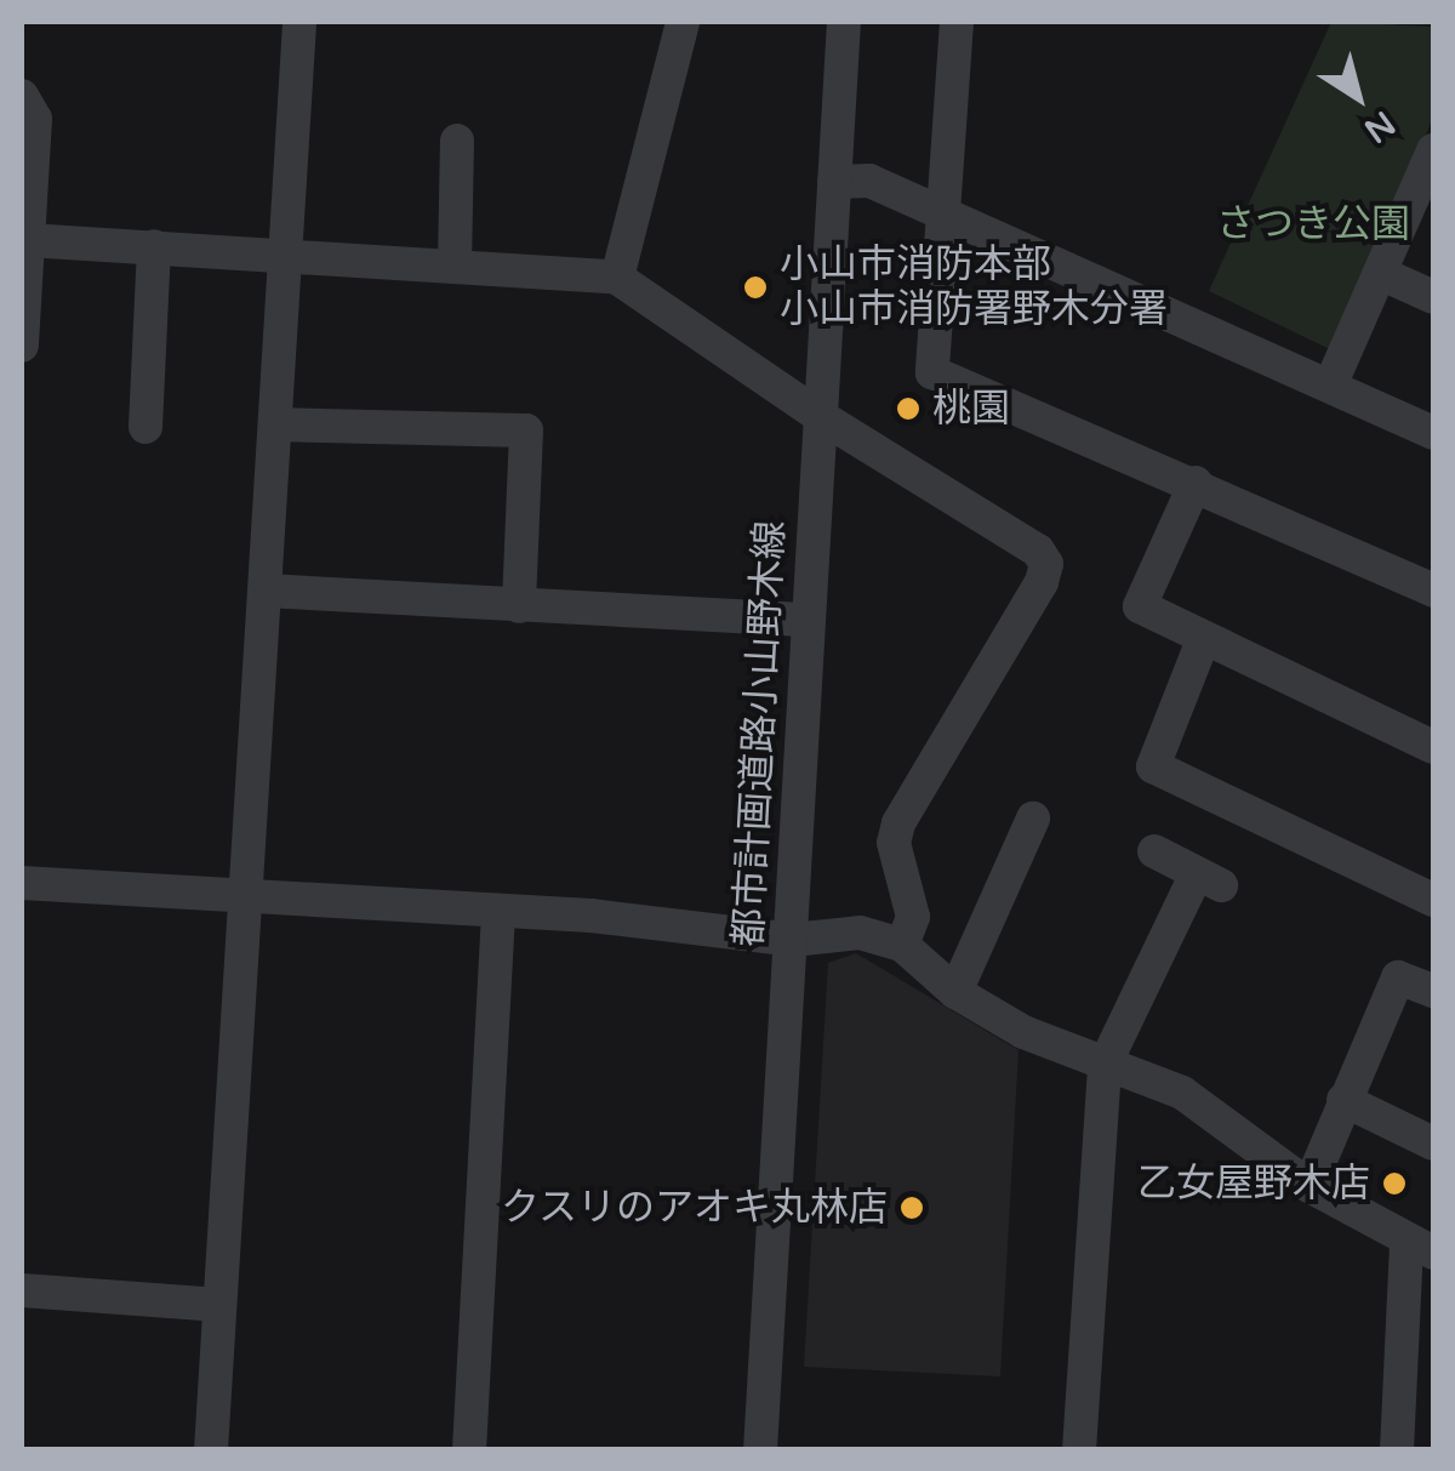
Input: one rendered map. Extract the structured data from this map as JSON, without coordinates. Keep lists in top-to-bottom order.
{
  "streets": {
    "street": ["都市計画道路小山野木線"]
  },
  "parks": ["さつき公園"],
  "places": [
    "小山市消防本部 小山市消防署野木分署",
    "桃園",
    "乙女屋野木店",
    "クスリのアオキ丸林店"
  ],
  "north": "bottom right"
}
